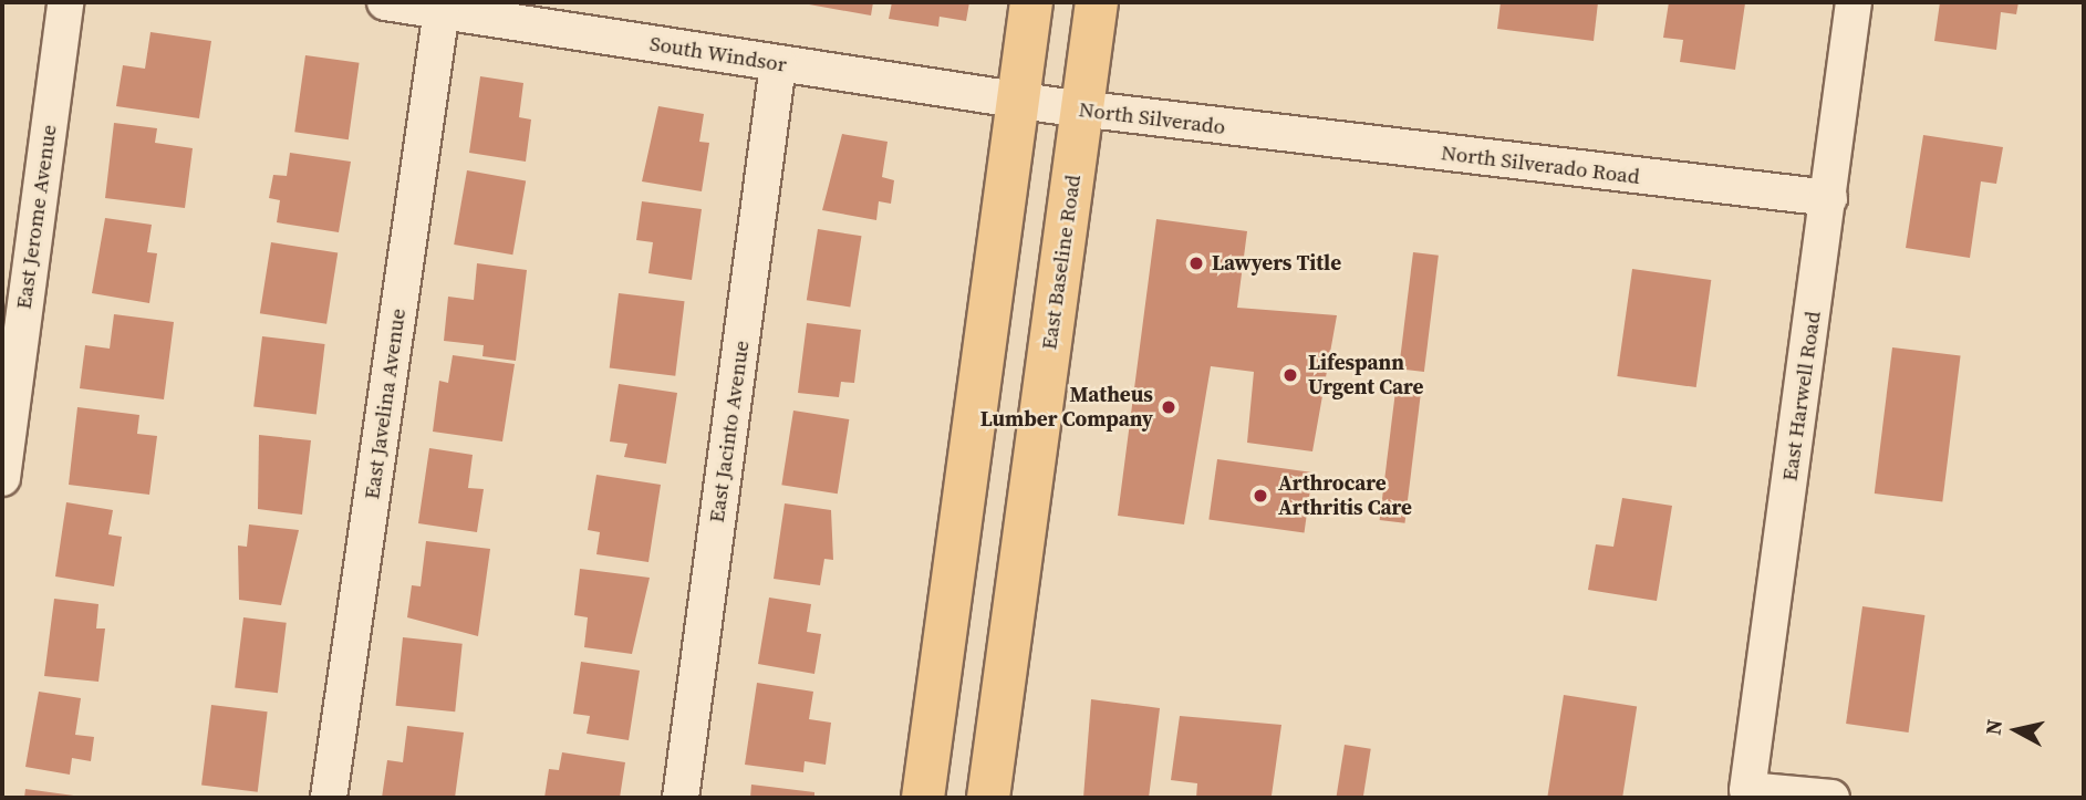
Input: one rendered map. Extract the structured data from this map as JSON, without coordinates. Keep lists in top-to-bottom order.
{
  "streets": {
    "main road": ["East Baseline Road"],
    "street": [
      "South Windsor",
      "North Silverado",
      "North Silverado Road",
      "East Jerome Avenue",
      "East Harwell Road",
      "East Javelina Avenue",
      "East Jacinto Avenue"
    ]
  },
  "crossings": [
    ["South Windsor", "North Silverado"],
    ["South Windsor", "East Baseline Road"],
    ["South Windsor", "East Javelina Avenue"],
    ["South Windsor", "East Jacinto Avenue"],
    ["North Silverado", "North Silverado Road"],
    ["North Silverado", "East Baseline Road"],
    ["North Silverado Road", "East Harwell Road"]
  ],
  "places": [
    "Lawyers Title",
    "Lifespann Urgent Care",
    "Matheus Lumber Company",
    "Arthrocare Arthritis Care"
  ],
  "north": "left"
}
